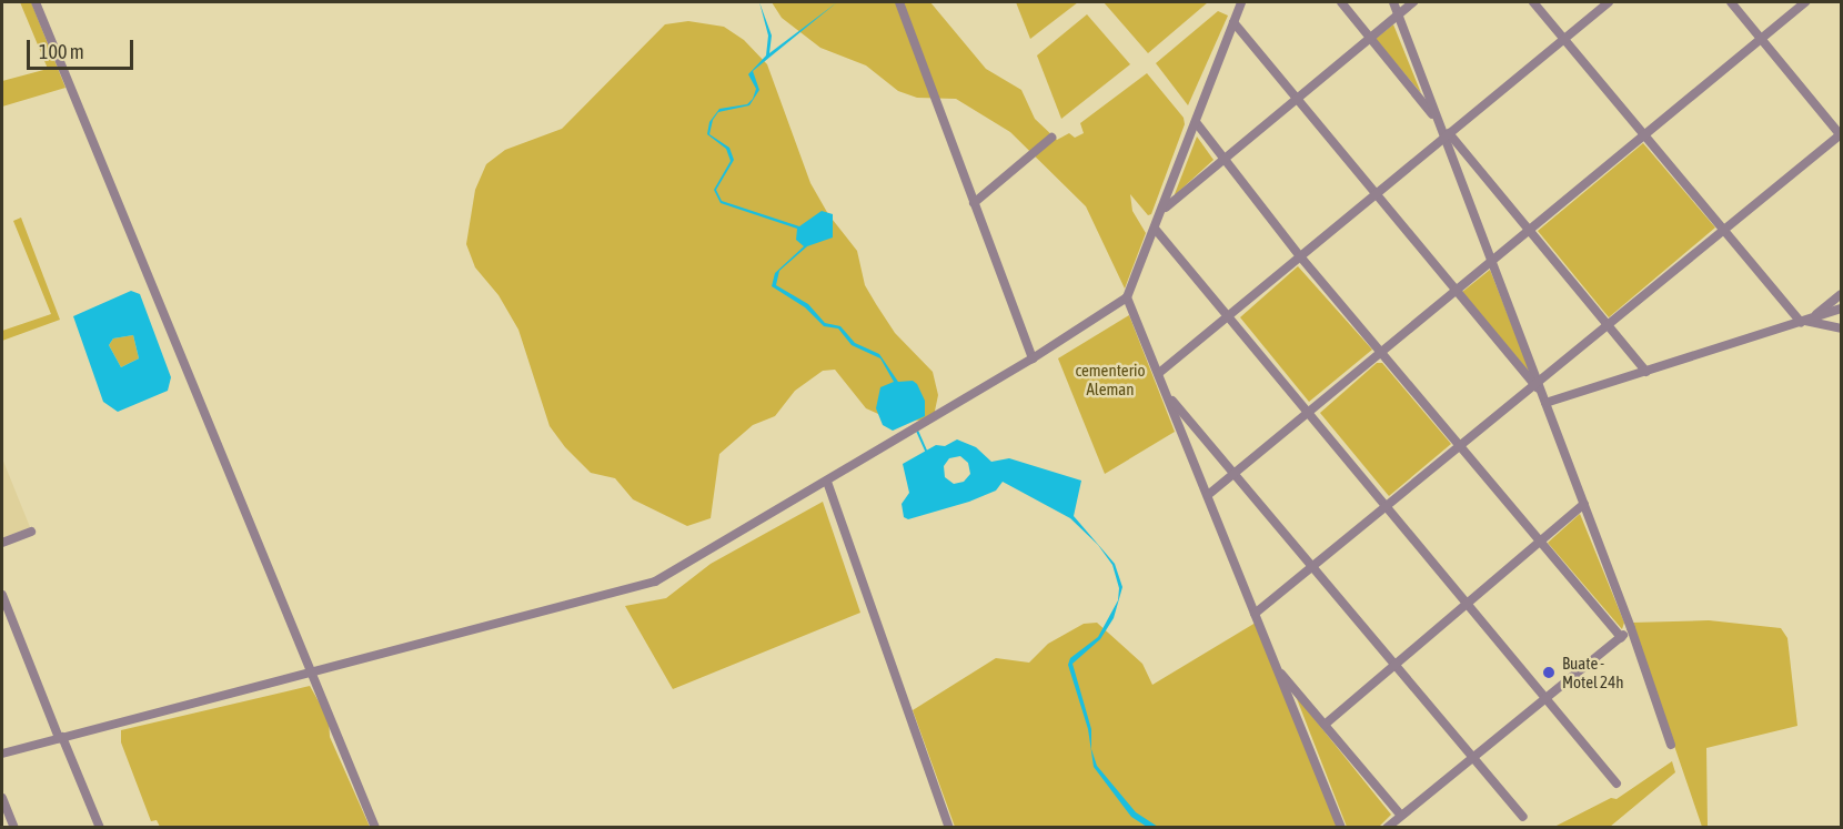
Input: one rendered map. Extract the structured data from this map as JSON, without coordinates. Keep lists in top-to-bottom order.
{
  "parks": ["cementerio Aleman"],
  "places": ["Buate - Motel 24h"],
  "scale_bar": "100 m"
}
